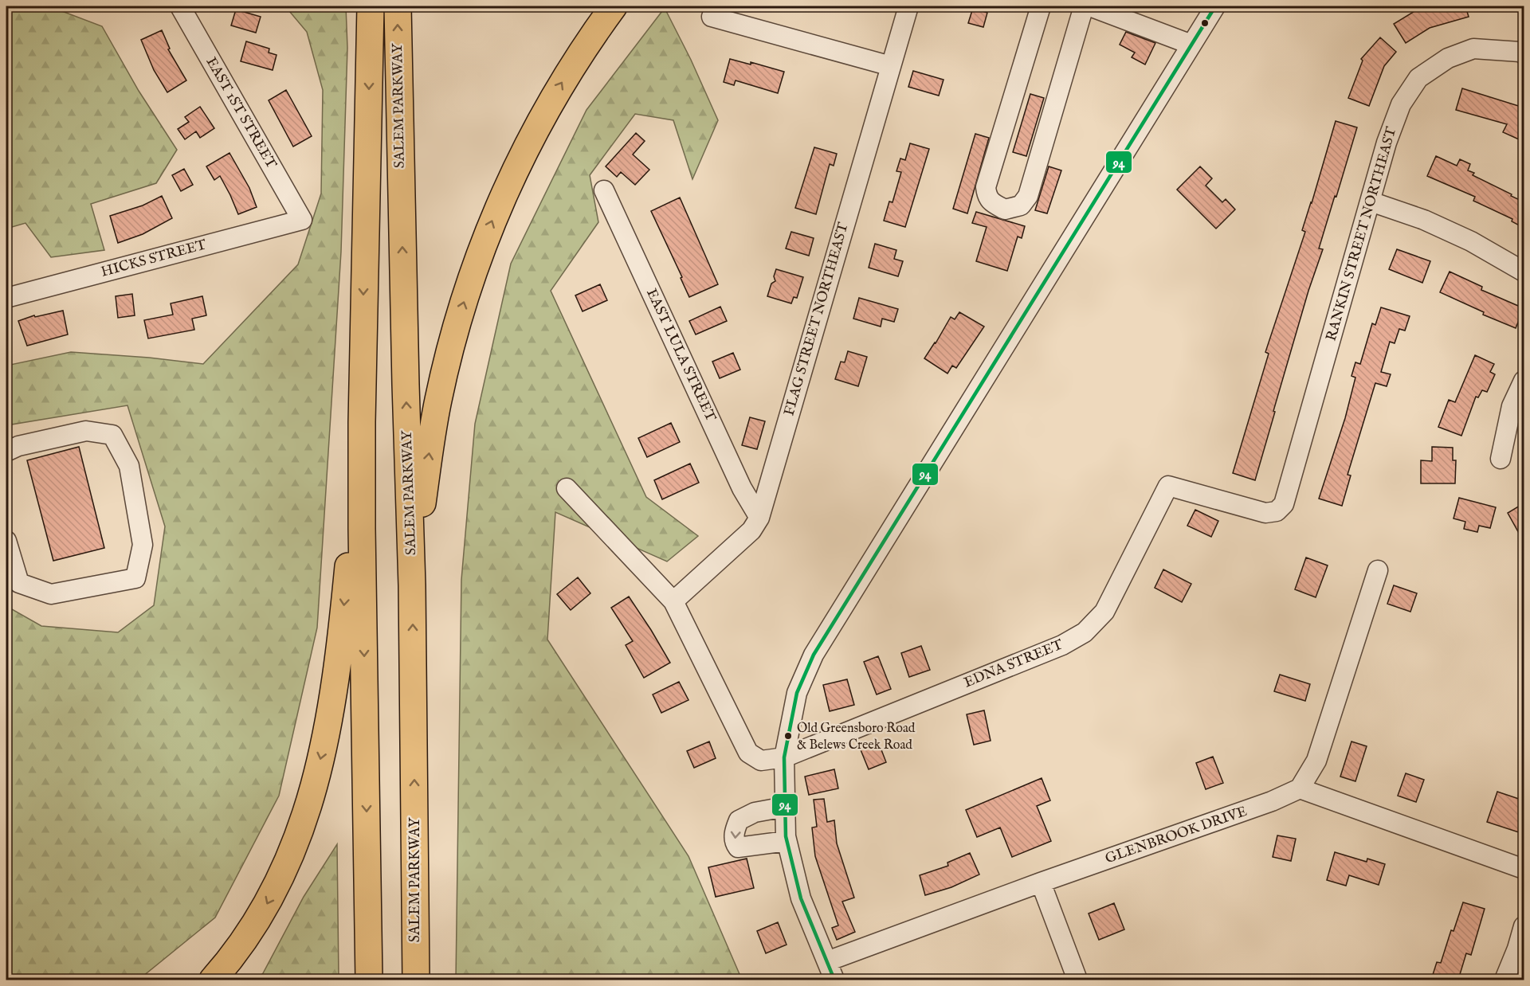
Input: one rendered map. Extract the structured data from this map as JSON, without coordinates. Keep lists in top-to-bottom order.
{
  "streets": {
    "highway": ["SALEM PARKWAY"],
    "street": [
      "EAST 1ST STREET",
      "RANKIN STREET NORTHEAST",
      "HICKS STREET",
      "FLAG STREET NORTHEAST",
      "EAST LULA STREET",
      "EDNA STREET",
      "GLENBROOK DRIVE"
    ]
  },
  "crossings": [
    ["EAST 1ST STREET", "HICKS STREET"],
    ["RANKIN STREET NORTHEAST", "EDNA STREET"],
    ["FLAG STREET NORTHEAST", "EAST LULA STREET"],
    ["FLAG STREET NORTHEAST", "EDNA STREET"]
  ],
  "places": ["Old Greensboro Road & Belews Creek Road"],
  "lines": ["transit line 94"]
}
